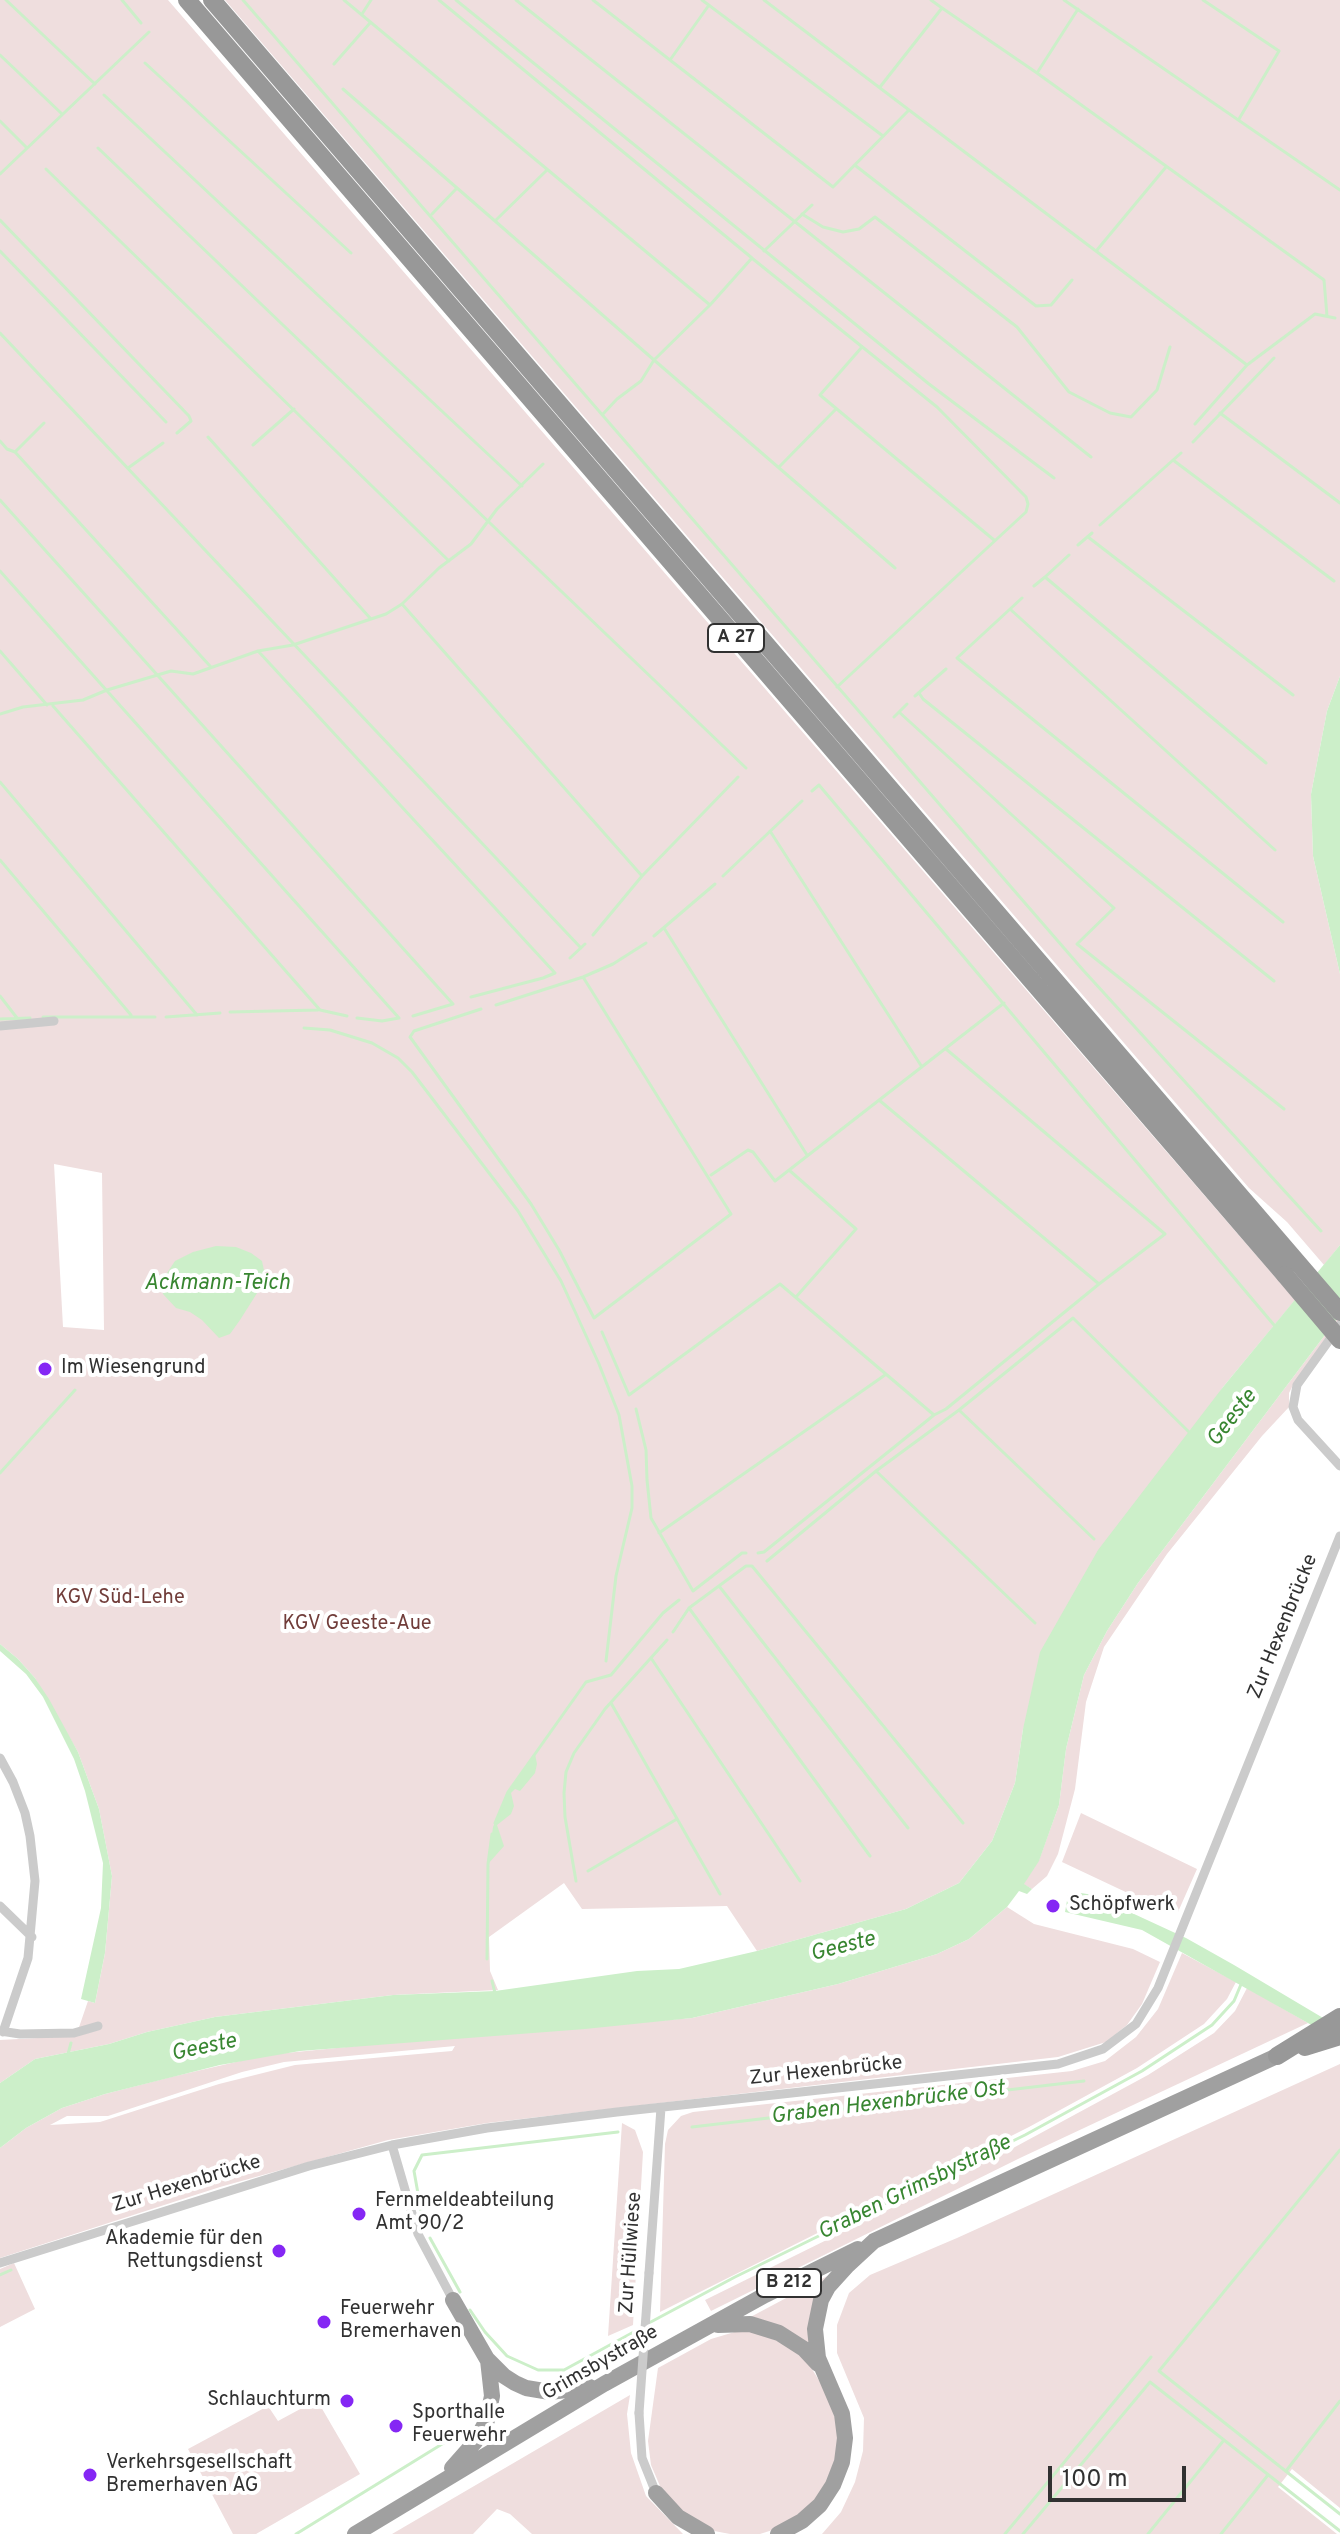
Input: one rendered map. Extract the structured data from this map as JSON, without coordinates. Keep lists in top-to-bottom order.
{
  "streets": {
    "highway": ["A 27", "B 212", "Grimsbystraße"],
    "street": ["Zur Hexenbrücke", "Zur Hüllwiese"]
  },
  "crossings": [
    ["Zur Hexenbrücke", "Zur Hüllwiese"],
    ["B 212", "Grimsbystraße"]
  ],
  "water": [
    "Ackmann-Teich",
    "Geeste",
    "Graben Hexenbrücke Ost",
    "Graben Grimsbystraße"
  ],
  "parks": ["KGV Süd-Lehe", "KGV Geeste-Aue"],
  "places": [
    "Im Wiesengrund",
    "Schöpfwerk",
    "Fernmeldeabteilung Amt 90/2",
    "Akademie für den Rettungsdienst",
    "Feuerwehr Bremerhaven",
    "Schlauchturm",
    "Sporthalle Feuerwehr",
    "Verkehrsgesellschaft Bremerhaven AG"
  ],
  "scale_bar": "100 m"
}
